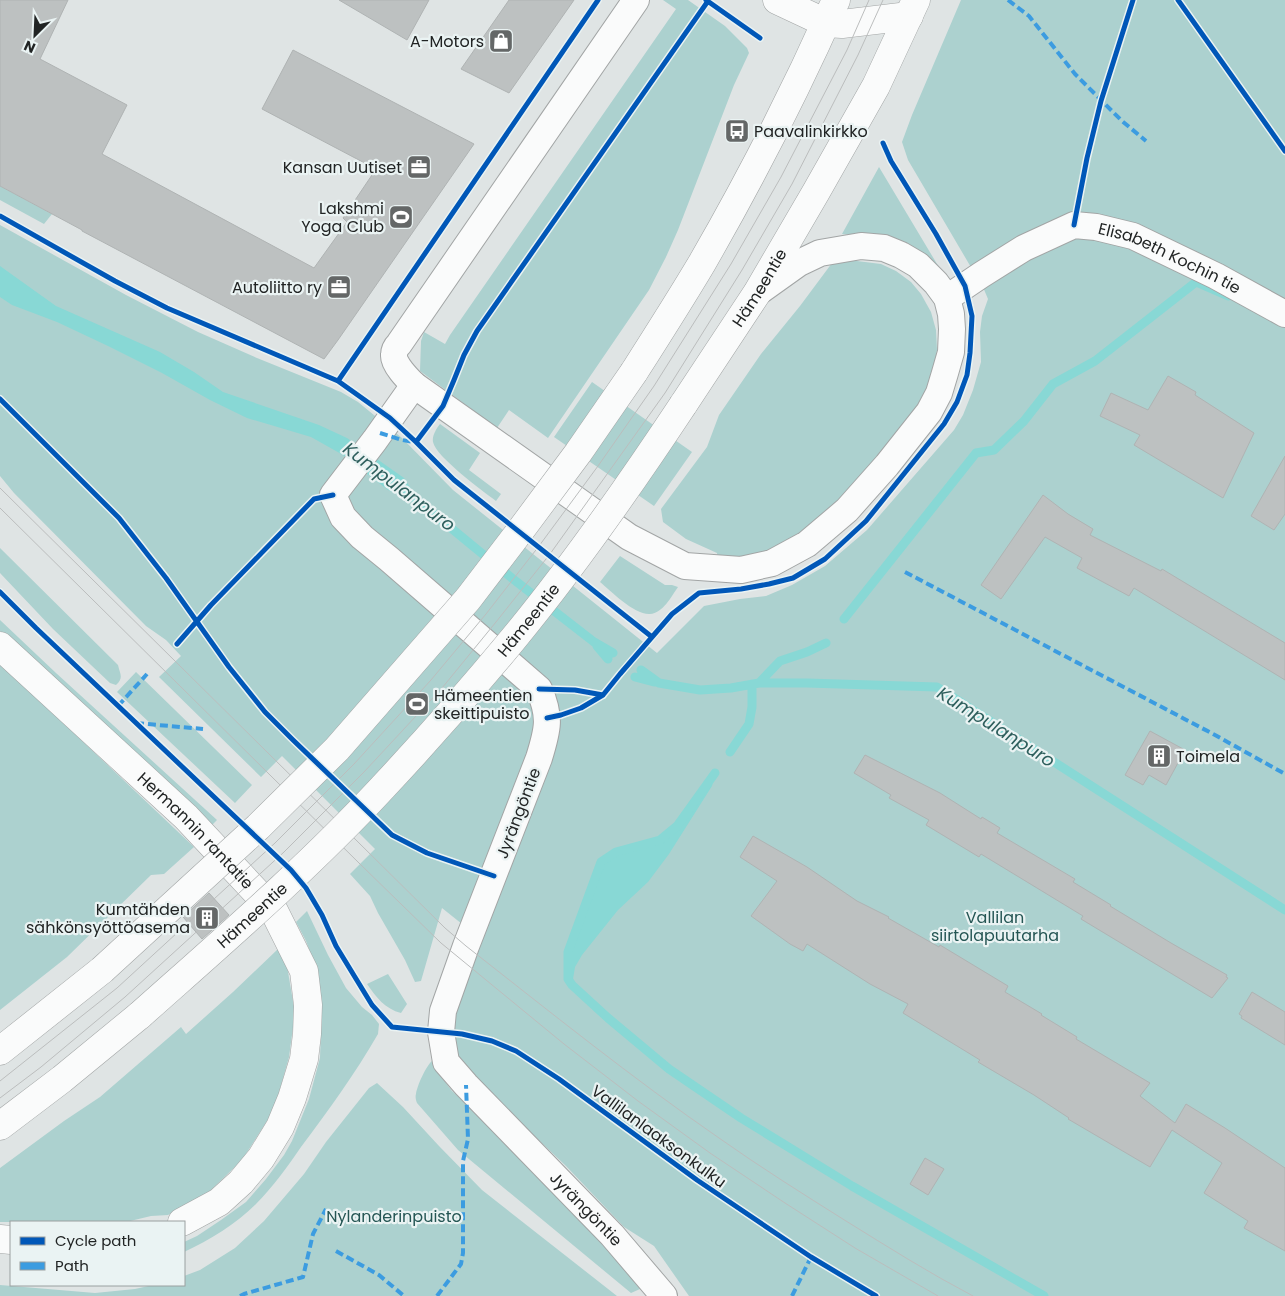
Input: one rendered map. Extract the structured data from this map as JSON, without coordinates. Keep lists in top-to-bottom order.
{
  "streets": {
    "main road": ["Hämeentie", "Hermannin rantatie"],
    "street": ["Elisabeth Kochin tie", "Jyrängöntie"],
    "cycle path": ["Vallilanlaaksonkulku"]
  },
  "water": ["Kumpulanpuro"],
  "parks": ["Vallilan siirtolapuutarha", "Nylanderinpuisto"],
  "places": {
    "shop": ["A-Motors"],
    "bus stop": ["Paavalinkirkko"],
    "office": ["Kansan Uutiset", "Autoliitto ry"],
    "sports": ["Lakshmi Yoga Club", "Hämeentien skeittipuisto"],
    "building": ["Toimela", "Kumtähden sähkönsyöttöasema"]
  },
  "legend": ["Cycle path", "Path"],
  "north": "bottom left"
}
